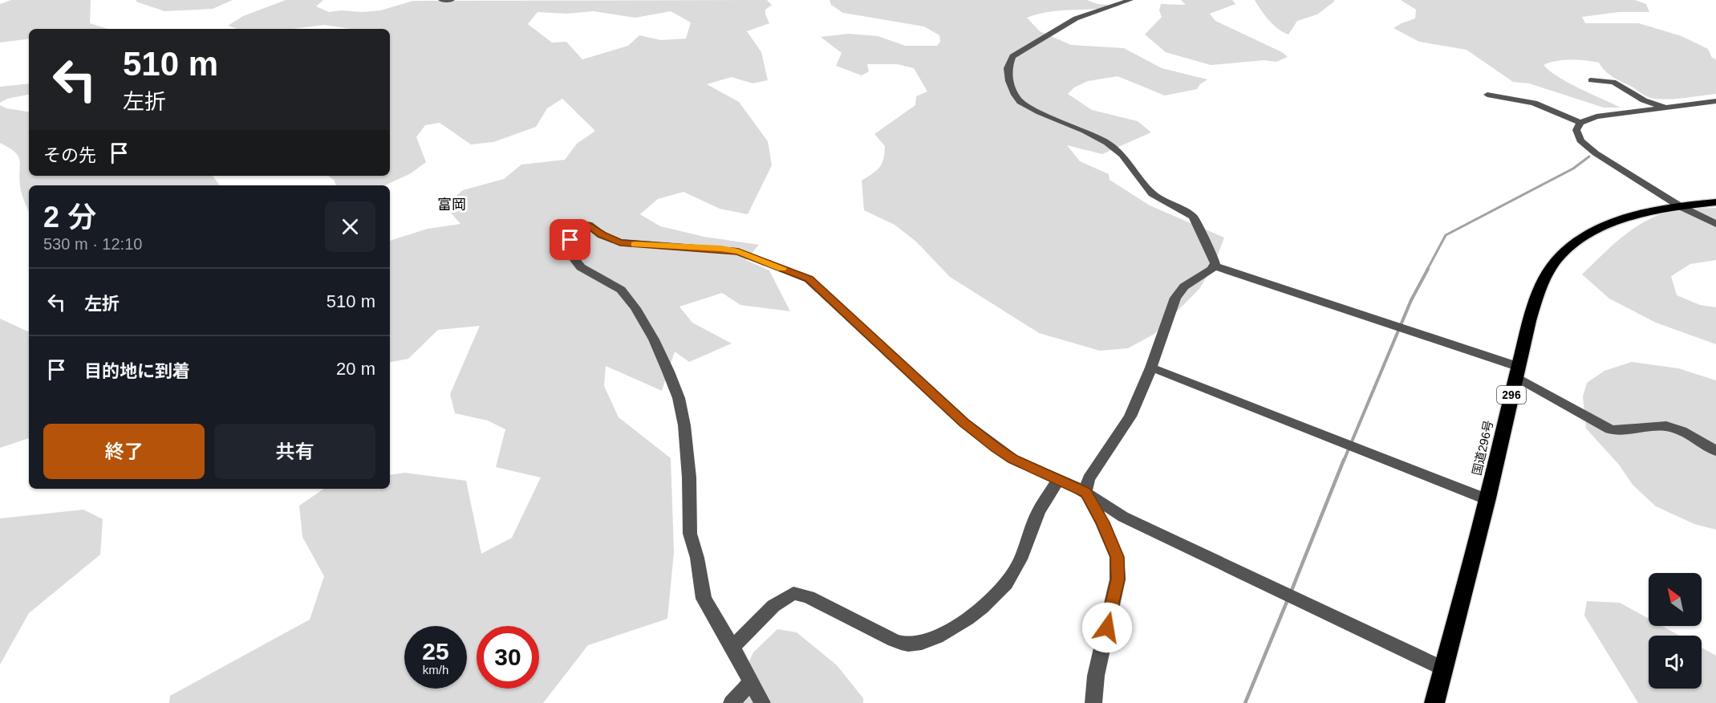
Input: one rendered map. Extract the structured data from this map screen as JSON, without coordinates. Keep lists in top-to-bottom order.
{
  "streets": {
    "highway": ["296", "国道296号"]
  },
  "districts": ["富岡"],
  "north": "top left",
  "page": {
    "turn": ["510 m", "左折"],
    "then": "その先",
    "heading": ["2 分", "530 m · 12:10"],
    "list": [
      {
        "name": "左折",
        "value": "510 m"
      },
      {
        "name": "目的地に到着",
        "value": "20 m"
      }
    ],
    "buttons": ["終了", "共有"],
    "speed": "25 km/h",
    "limit": "30"
  }
}
